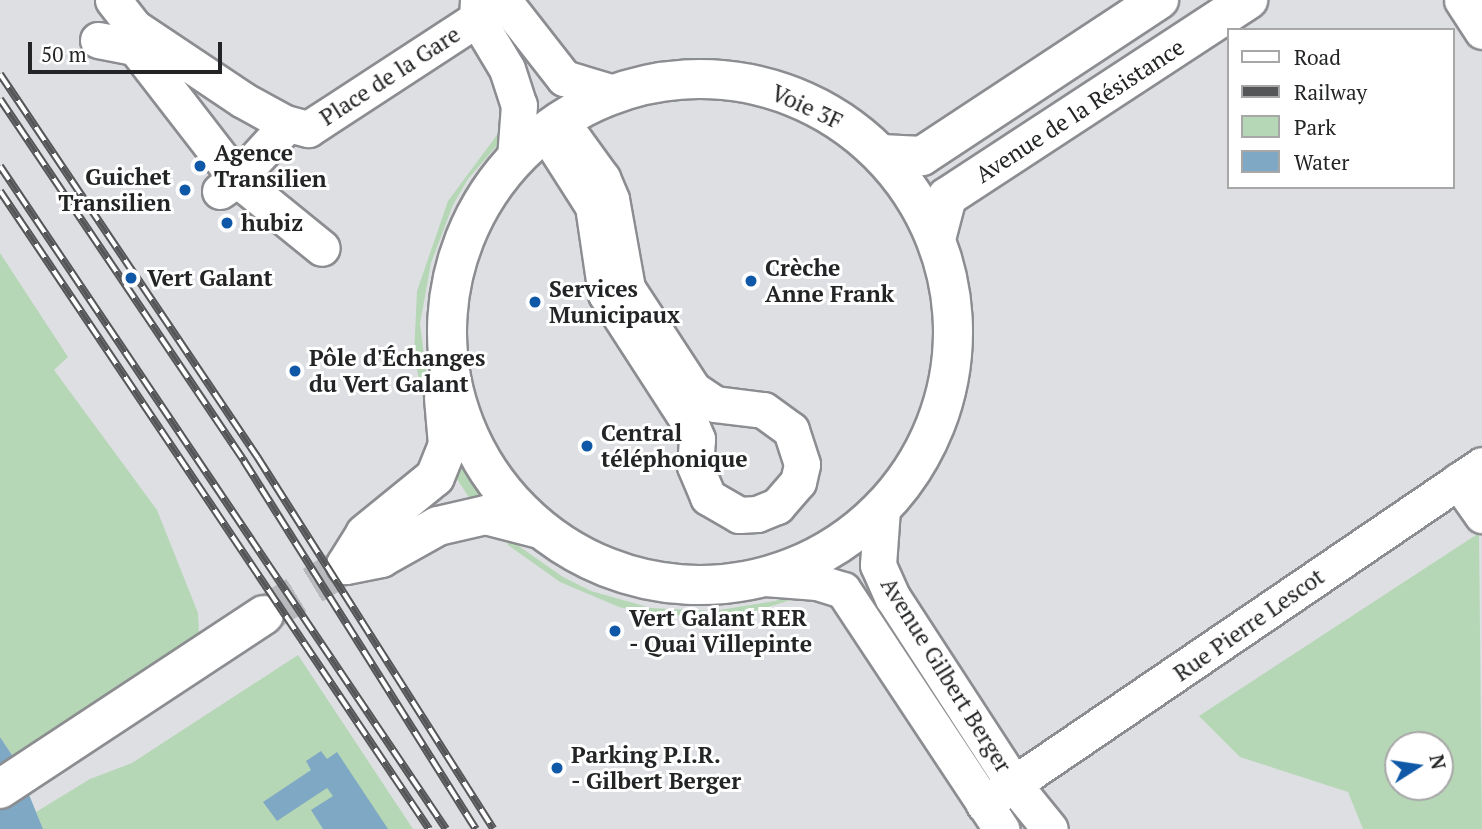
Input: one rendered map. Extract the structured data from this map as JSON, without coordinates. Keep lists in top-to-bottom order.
{
  "streets": {
    "main road": ["Voie 3F", "Avenue de la Résistance"],
    "street": ["Place de la Gare", "Rue Pierre Lescot", "Avenue Gilbert Berger"]
  },
  "crossings": [
    ["Place de la Gare", "Voie 3F"],
    ["Voie 3F", "Avenue de la Résistance"],
    ["Voie 3F", "Avenue Gilbert Berger"],
    ["Rue Pierre Lescot", "Avenue Gilbert Berger"]
  ],
  "places": [
    "Agence Transilien",
    "Guichet Transilien",
    "hubiz",
    "Vert Galant",
    "Crèche Anne Frank",
    "Services Municipaux",
    "Pôle d'Échanges du Vert Galant",
    "Central téléphonique",
    "Vert Galant RER - Quai Villepinte",
    "Parking P.I.R. - Gilbert Berger"
  ],
  "legend": [
    "Road",
    "Railway",
    "Park",
    "Water"
  ],
  "scale_bar": "50 m",
  "north": "right"
}
